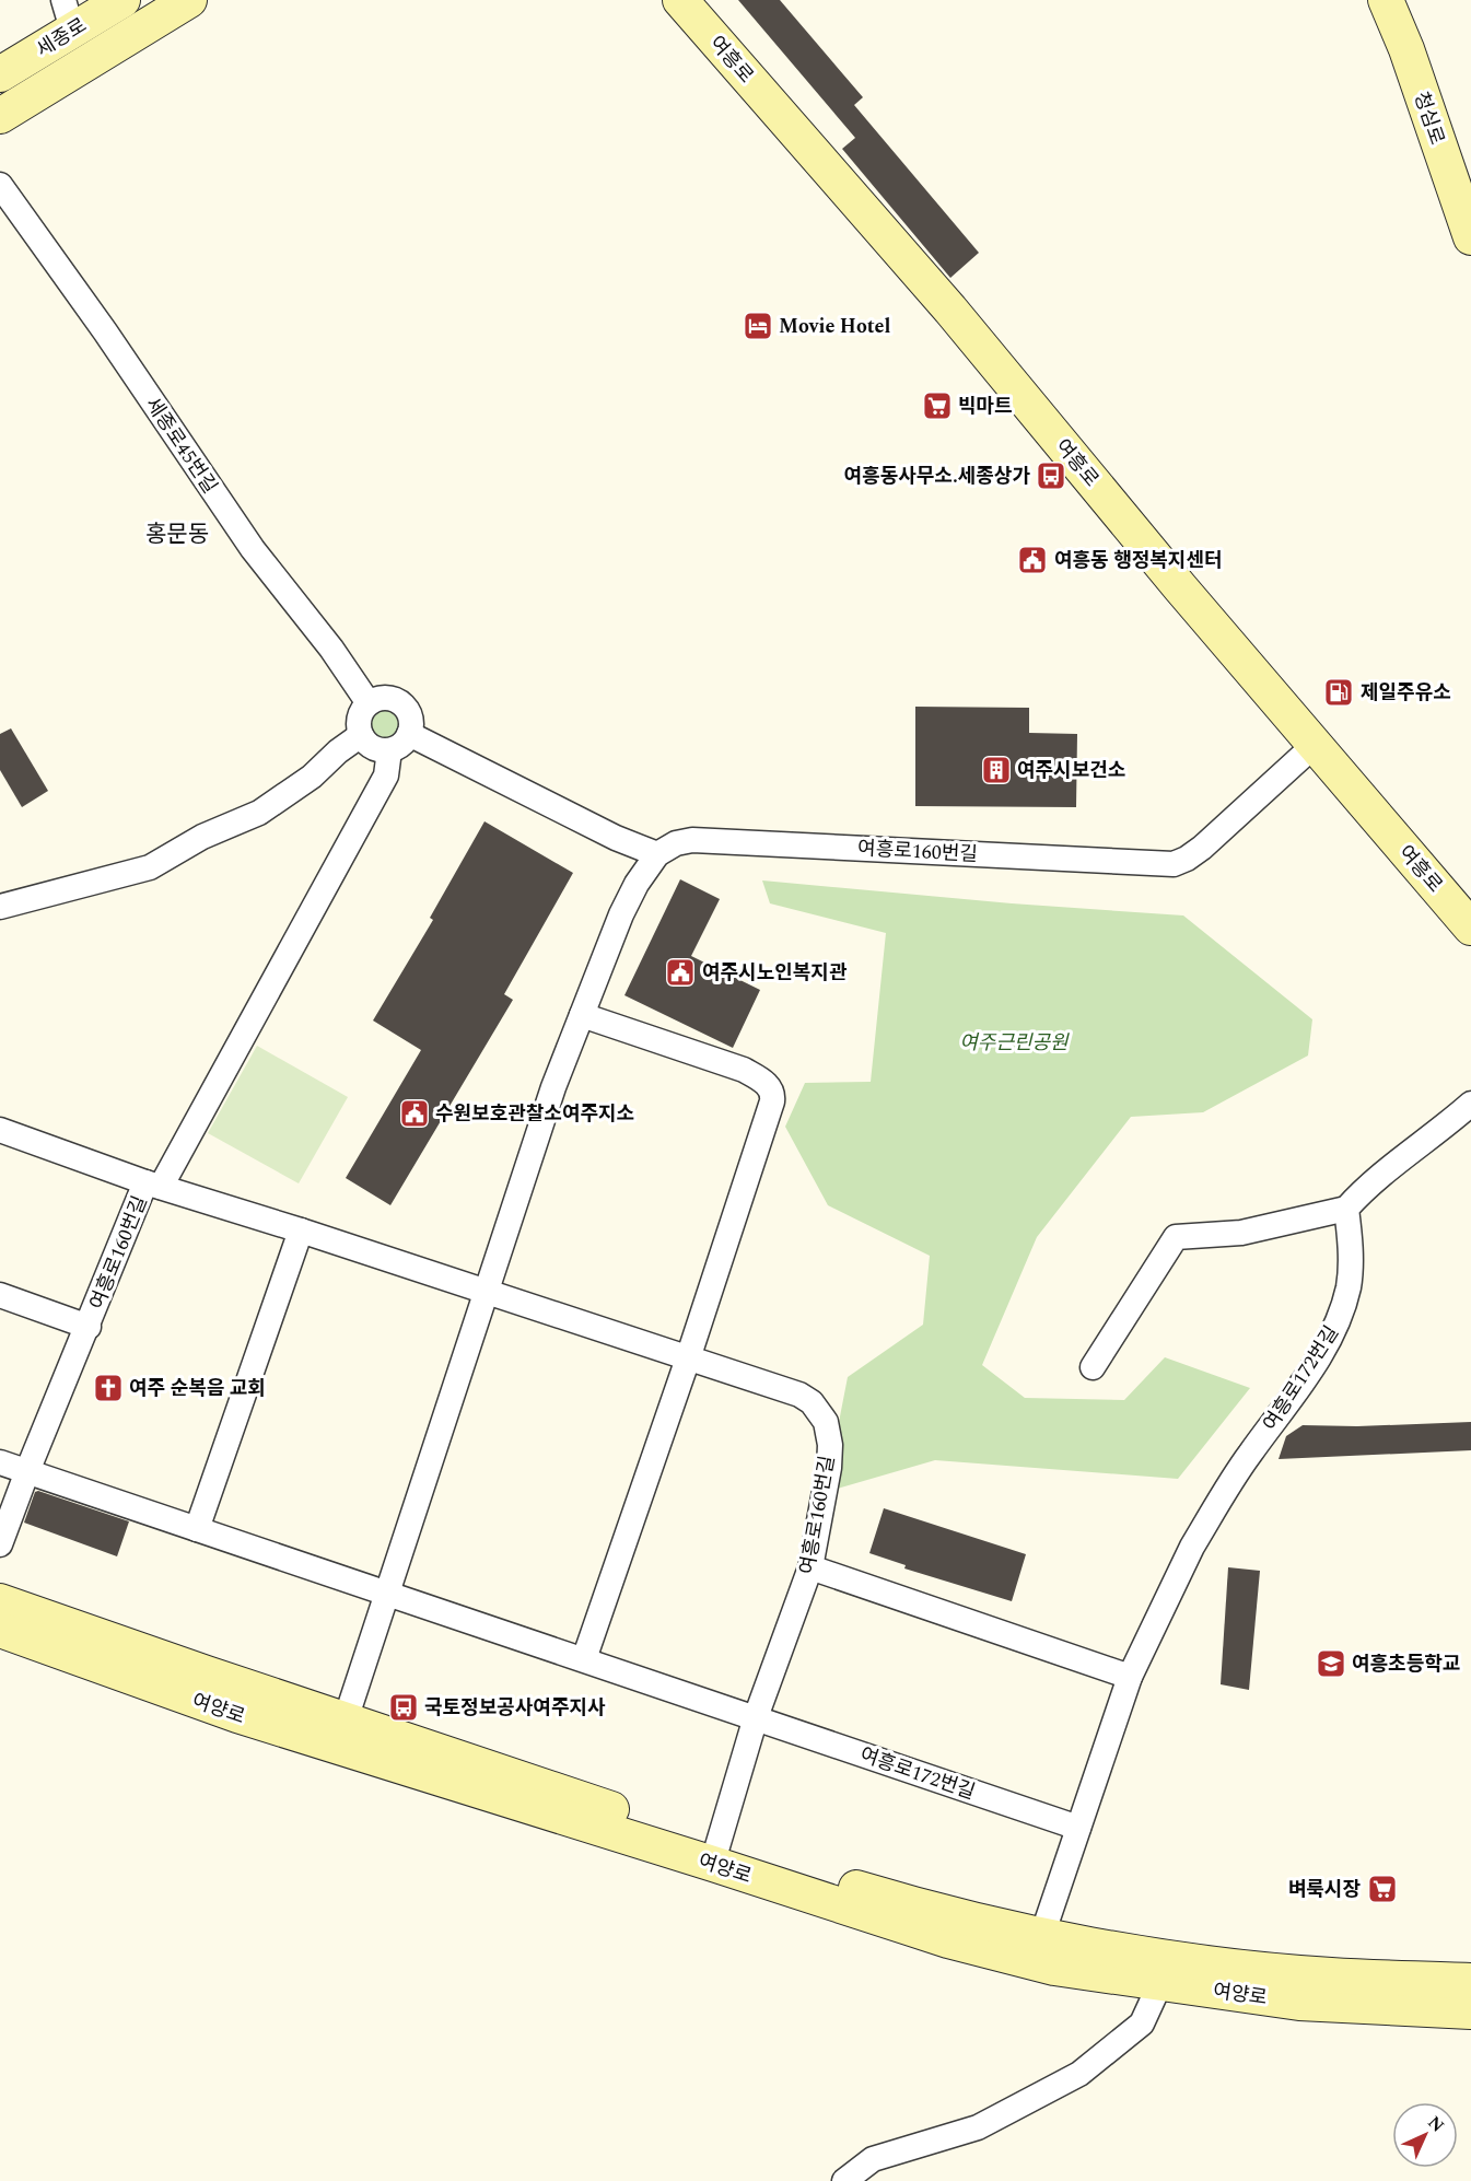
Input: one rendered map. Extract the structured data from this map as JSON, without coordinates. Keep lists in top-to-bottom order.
{
  "streets": {
    "street": [
      "세종로",
      "여흥로",
      "청심로",
      "세종로45번길",
      "여흥로160번길",
      "여흥로172번길",
      "여양로"
    ]
  },
  "crossings": [
    ["여흥로", "여흥로160번길"],
    ["여흥로160번길", "여흥로172번길"],
    ["여흥로160번길", "여양로"],
    ["여흥로172번길", "여양로"]
  ],
  "districts": ["홍문동"],
  "parks": ["여주근린공원"],
  "places": {
    "hotel": ["Movie Hotel"],
    "supermarket": ["빅마트", "벼룩시장"],
    "bus stop": ["여흥동사무소.세종상가", "국토정보공사여주지사"],
    "public building": ["여흥동 행정복지센터", "여주시노인복지관", "수원보호관찰소여주지소"],
    "fuel station": ["제일주유소"],
    "building": ["여주시보건소"],
    "church": ["여주 순복음 교회"],
    "school or university": ["여흥초등학교"]
  },
  "north": "top right"
}
